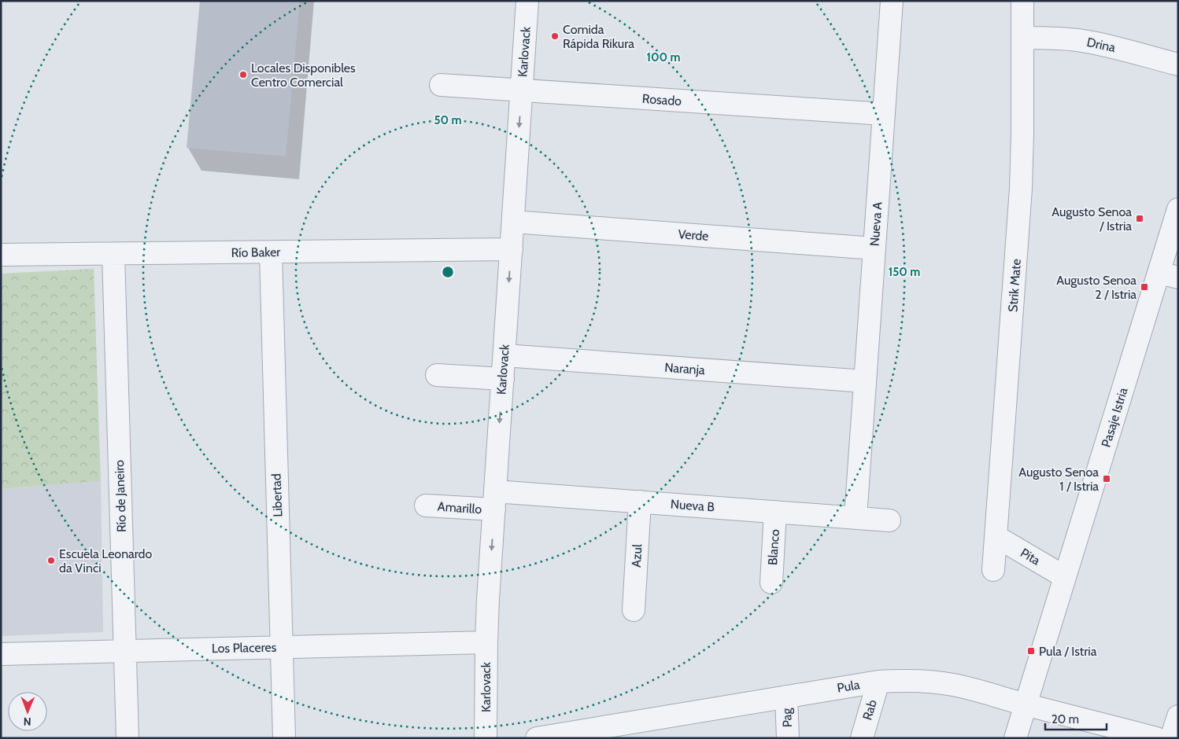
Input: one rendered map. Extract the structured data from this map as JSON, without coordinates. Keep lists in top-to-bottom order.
{
  "streets": {
    "street": [
      "Drina",
      "Karlovack",
      "Rosado",
      "Nueva A",
      "Verde",
      "Río Baker",
      "Strik Mate",
      "Naranja",
      "Pasaje Istria",
      "Libertad",
      "Río de Janeiro",
      "Nueva B",
      "Amarillo",
      "Blanco",
      "Azul",
      "Pita",
      "Los Placeres",
      "Pula",
      "Rab",
      "Pag"
    ]
  },
  "crossings": [
    ["Drina", "Strik Mate"],
    ["Karlovack", "Rosado"],
    ["Karlovack", "Verde"],
    ["Karlovack", "Río Baker"],
    ["Karlovack", "Naranja"],
    ["Karlovack", "Nueva B"],
    ["Karlovack", "Amarillo"],
    ["Karlovack", "Los Placeres"],
    ["Rosado", "Nueva A"],
    ["Nueva A", "Verde"],
    ["Nueva A", "Naranja"],
    ["Nueva A", "Nueva B"],
    ["Río Baker", "Libertad"],
    ["Río Baker", "Río de Janeiro"],
    ["Strik Mate", "Pita"],
    ["Pasaje Istria", "Pita"],
    ["Pasaje Istria", "Pula"],
    ["Libertad", "Los Placeres"],
    ["Río de Janeiro", "Los Placeres"],
    ["Nueva B", "Amarillo"],
    ["Nueva B", "Blanco"],
    ["Nueva B", "Azul"],
    ["Pula", "Rab"],
    ["Pula", "Pag"]
  ],
  "one_way": ["Karlovack"],
  "places": {
    "other": ["Comida Rápida Rikura", "Locales Disponibles Centro Comercial", "Escuela Leonardo da Vinci"],
    "transit": [
      "Augusto Senoa / Istria",
      "Augusto Senoa 2 / Istria",
      "Augusto Senoa 1 / Istria",
      "Pula / Istria"
    ]
  },
  "scale_bar": "20 m",
  "north": "bottom",
  "rings": ["100 m", "50 m", "150 m"]
}
